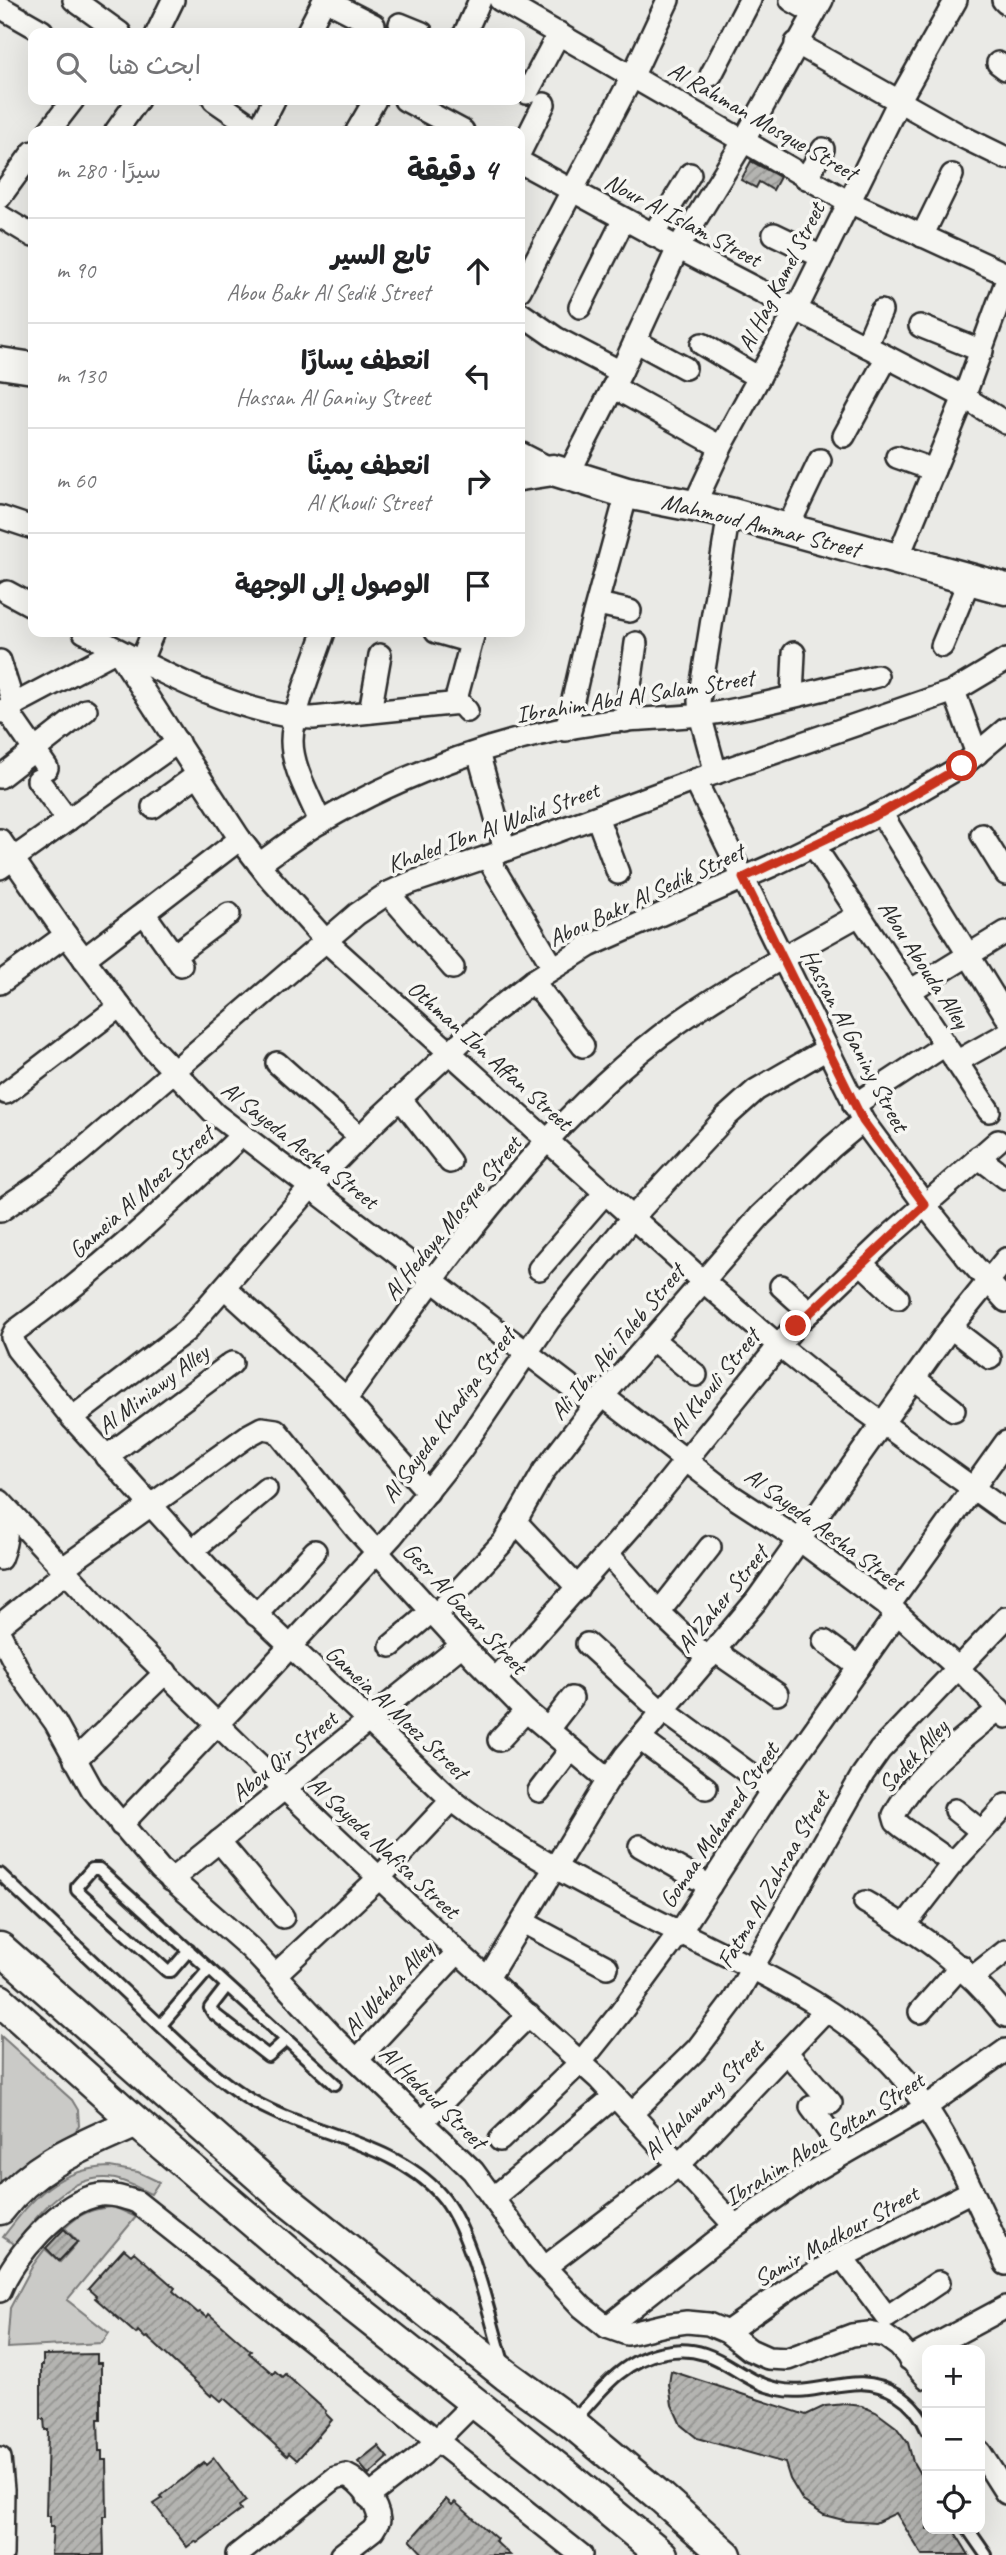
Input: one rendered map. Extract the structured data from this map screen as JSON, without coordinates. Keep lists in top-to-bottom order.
{
  "streets": {
    "street": [
      "Al Rahman Mosque Street",
      "Nour Al Islam Street",
      "Al Hag Kamel Street",
      "Mahmoud Ammar Street",
      "Ibrahim Abd Al Salam Street",
      "Khaled Ibn Al Walid Street",
      "Abou Bakr Al Sedik Street",
      "Abou Abouda Alley",
      "Hassan Al Ganiny Street",
      "Othman Ibn Affan Street",
      "Al Sayeda Aesha Street",
      "Gameia Al Moez Street",
      "Al Hedaya Mosque Street",
      "Ali Ibn Abi Taleb Street",
      "Al Khouli Street",
      "Al Miniawy Alley",
      "Al Sayeda Khadiga Street",
      "Al Zaher Street",
      "Gesr Al Gazar Street",
      "Abou Qir Street",
      "Sadek Alley",
      "Gomaa Mohamed Street",
      "Al Sayeda Nafisa Street",
      "Fatma Al Zahraa Street",
      "Al Wehda Alley",
      "Al Hedoud Street",
      "Al Halawany Street",
      "Ibrahim Abou Soltan Street",
      "Samir Madkour Street"
    ]
  },
  "crossings": [
    ["Al Rahman Mosque Street", "Al Hag Kamel Street"],
    ["Nour Al Islam Street", "Al Hag Kamel Street"],
    ["Al Hag Kamel Street", "Mahmoud Ammar Street"],
    ["Ibrahim Abd Al Salam Street", "Othman Ibn Affan Street"],
    ["Khaled Ibn Al Walid Street", "Hassan Al Ganiny Street"],
    ["Khaled Ibn Al Walid Street", "Othman Ibn Affan Street"],
    ["Khaled Ibn Al Walid Street", "Al Sayeda Aesha Street"],
    ["Abou Bakr Al Sedik Street", "Abou Abouda Alley"],
    ["Abou Bakr Al Sedik Street", "Hassan Al Ganiny Street"],
    ["Abou Bakr Al Sedik Street", "Othman Ibn Affan Street"],
    ["Abou Bakr Al Sedik Street", "Al Sayeda Aesha Street"],
    ["Abou Bakr Al Sedik Street", "Gameia Al Moez Street"],
    ["Abou Abouda Alley", "Al Hedaya Mosque Street"],
    ["Abou Abouda Alley", "Ali Ibn Abi Taleb Street"],
    ["Hassan Al Ganiny Street", "Al Hedaya Mosque Street"],
    ["Hassan Al Ganiny Street", "Ali Ibn Abi Taleb Street"],
    ["Hassan Al Ganiny Street", "Al Khouli Street"],
    ["Hassan Al Ganiny Street", "Al Sayeda Khadiga Street"],
    ["Hassan Al Ganiny Street", "Al Zaher Street"],
    ["Othman Ibn Affan Street", "Al Hedaya Mosque Street"],
    ["Othman Ibn Affan Street", "Ali Ibn Abi Taleb Street"],
    ["Othman Ibn Affan Street", "Al Khouli Street"],
    ["Othman Ibn Affan Street", "Al Sayeda Khadiga Street"],
    ["Othman Ibn Affan Street", "Al Zaher Street"],
    ["Othman Ibn Affan Street", "Gomaa Mohamed Street"],
    ["Al Sayeda Aesha Street", "Gameia Al Moez Street"],
    ["Al Sayeda Aesha Street", "Al Hedaya Mosque Street"],
    ["Al Sayeda Aesha Street", "Ali Ibn Abi Taleb Street"],
    ["Al Sayeda Aesha Street", "Al Khouli Street"],
    ["Al Sayeda Aesha Street", "Al Sayeda Khadiga Street"],
    ["Al Sayeda Aesha Street", "Al Zaher Street"],
    ["Al Sayeda Aesha Street", "Sadek Alley"],
    ["Al Sayeda Aesha Street", "Gomaa Mohamed Street"],
    ["Al Sayeda Aesha Street", "Fatma Al Zahraa Street"],
    ["Gameia Al Moez Street", "Al Miniawy Alley"],
    ["Gameia Al Moez Street", "Al Sayeda Khadiga Street"],
    ["Gameia Al Moez Street", "Al Zaher Street"],
    ["Gameia Al Moez Street", "Gesr Al Gazar Street"],
    ["Gameia Al Moez Street", "Abou Qir Street"],
    ["Gameia Al Moez Street", "Gomaa Mohamed Street"],
    ["Gameia Al Moez Street", "Fatma Al Zahraa Street"],
    ["Gameia Al Moez Street", "Al Halawany Street"],
    ["Gameia Al Moez Street", "Ibrahim Abou Soltan Street"],
    ["Gameia Al Moez Street", "Samir Madkour Street"],
    ["Ali Ibn Abi Taleb Street", "Gesr Al Gazar Street"],
    ["Al Khouli Street", "Gesr Al Gazar Street"],
    ["Al Sayeda Khadiga Street", "Gesr Al Gazar Street"],
    ["Al Sayeda Khadiga Street", "Al Sayeda Nafisa Street"],
    ["Al Sayeda Khadiga Street", "Al Hedoud Street"],
    ["Al Zaher Street", "Gesr Al Gazar Street"],
    ["Al Zaher Street", "Al Sayeda Nafisa Street"],
    ["Gesr Al Gazar Street", "Abou Qir Street"],
    ["Gesr Al Gazar Street", "Al Sayeda Nafisa Street"],
    ["Abou Qir Street", "Al Sayeda Nafisa Street"],
    ["Abou Qir Street", "Al Hedoud Street"],
    ["Gomaa Mohamed Street", "Al Sayeda Nafisa Street"],
    ["Al Sayeda Nafisa Street", "Fatma Al Zahraa Street"],
    ["Al Sayeda Nafisa Street", "Al Wehda Alley"],
    ["Al Sayeda Nafisa Street", "Al Halawany Street"],
    ["Al Sayeda Nafisa Street", "Ibrahim Abou Soltan Street"],
    ["Al Wehda Alley", "Al Hedoud Street"],
    ["Al Hedoud Street", "Al Halawany Street"],
    ["Al Hedoud Street", "Ibrahim Abou Soltan Street"]
  ],
  "page": {
    "search": "ابحث هنا",
    "heading": ["4 دقيقة", "سيرًا · 280 m"],
    "list": [
      ["تابع السير", "Abou Bakr Al Sedik Street", "90 m"],
      ["انعطف يسارًا", "Hassan Al Ganiny Street", "130 m"],
      ["انعطف يمينًا", "Al Khouli Street", "60 m"],
      "الوصول إلى الوجهة"
    ],
    "map_buttons": ["+", "−"]
  }
}
